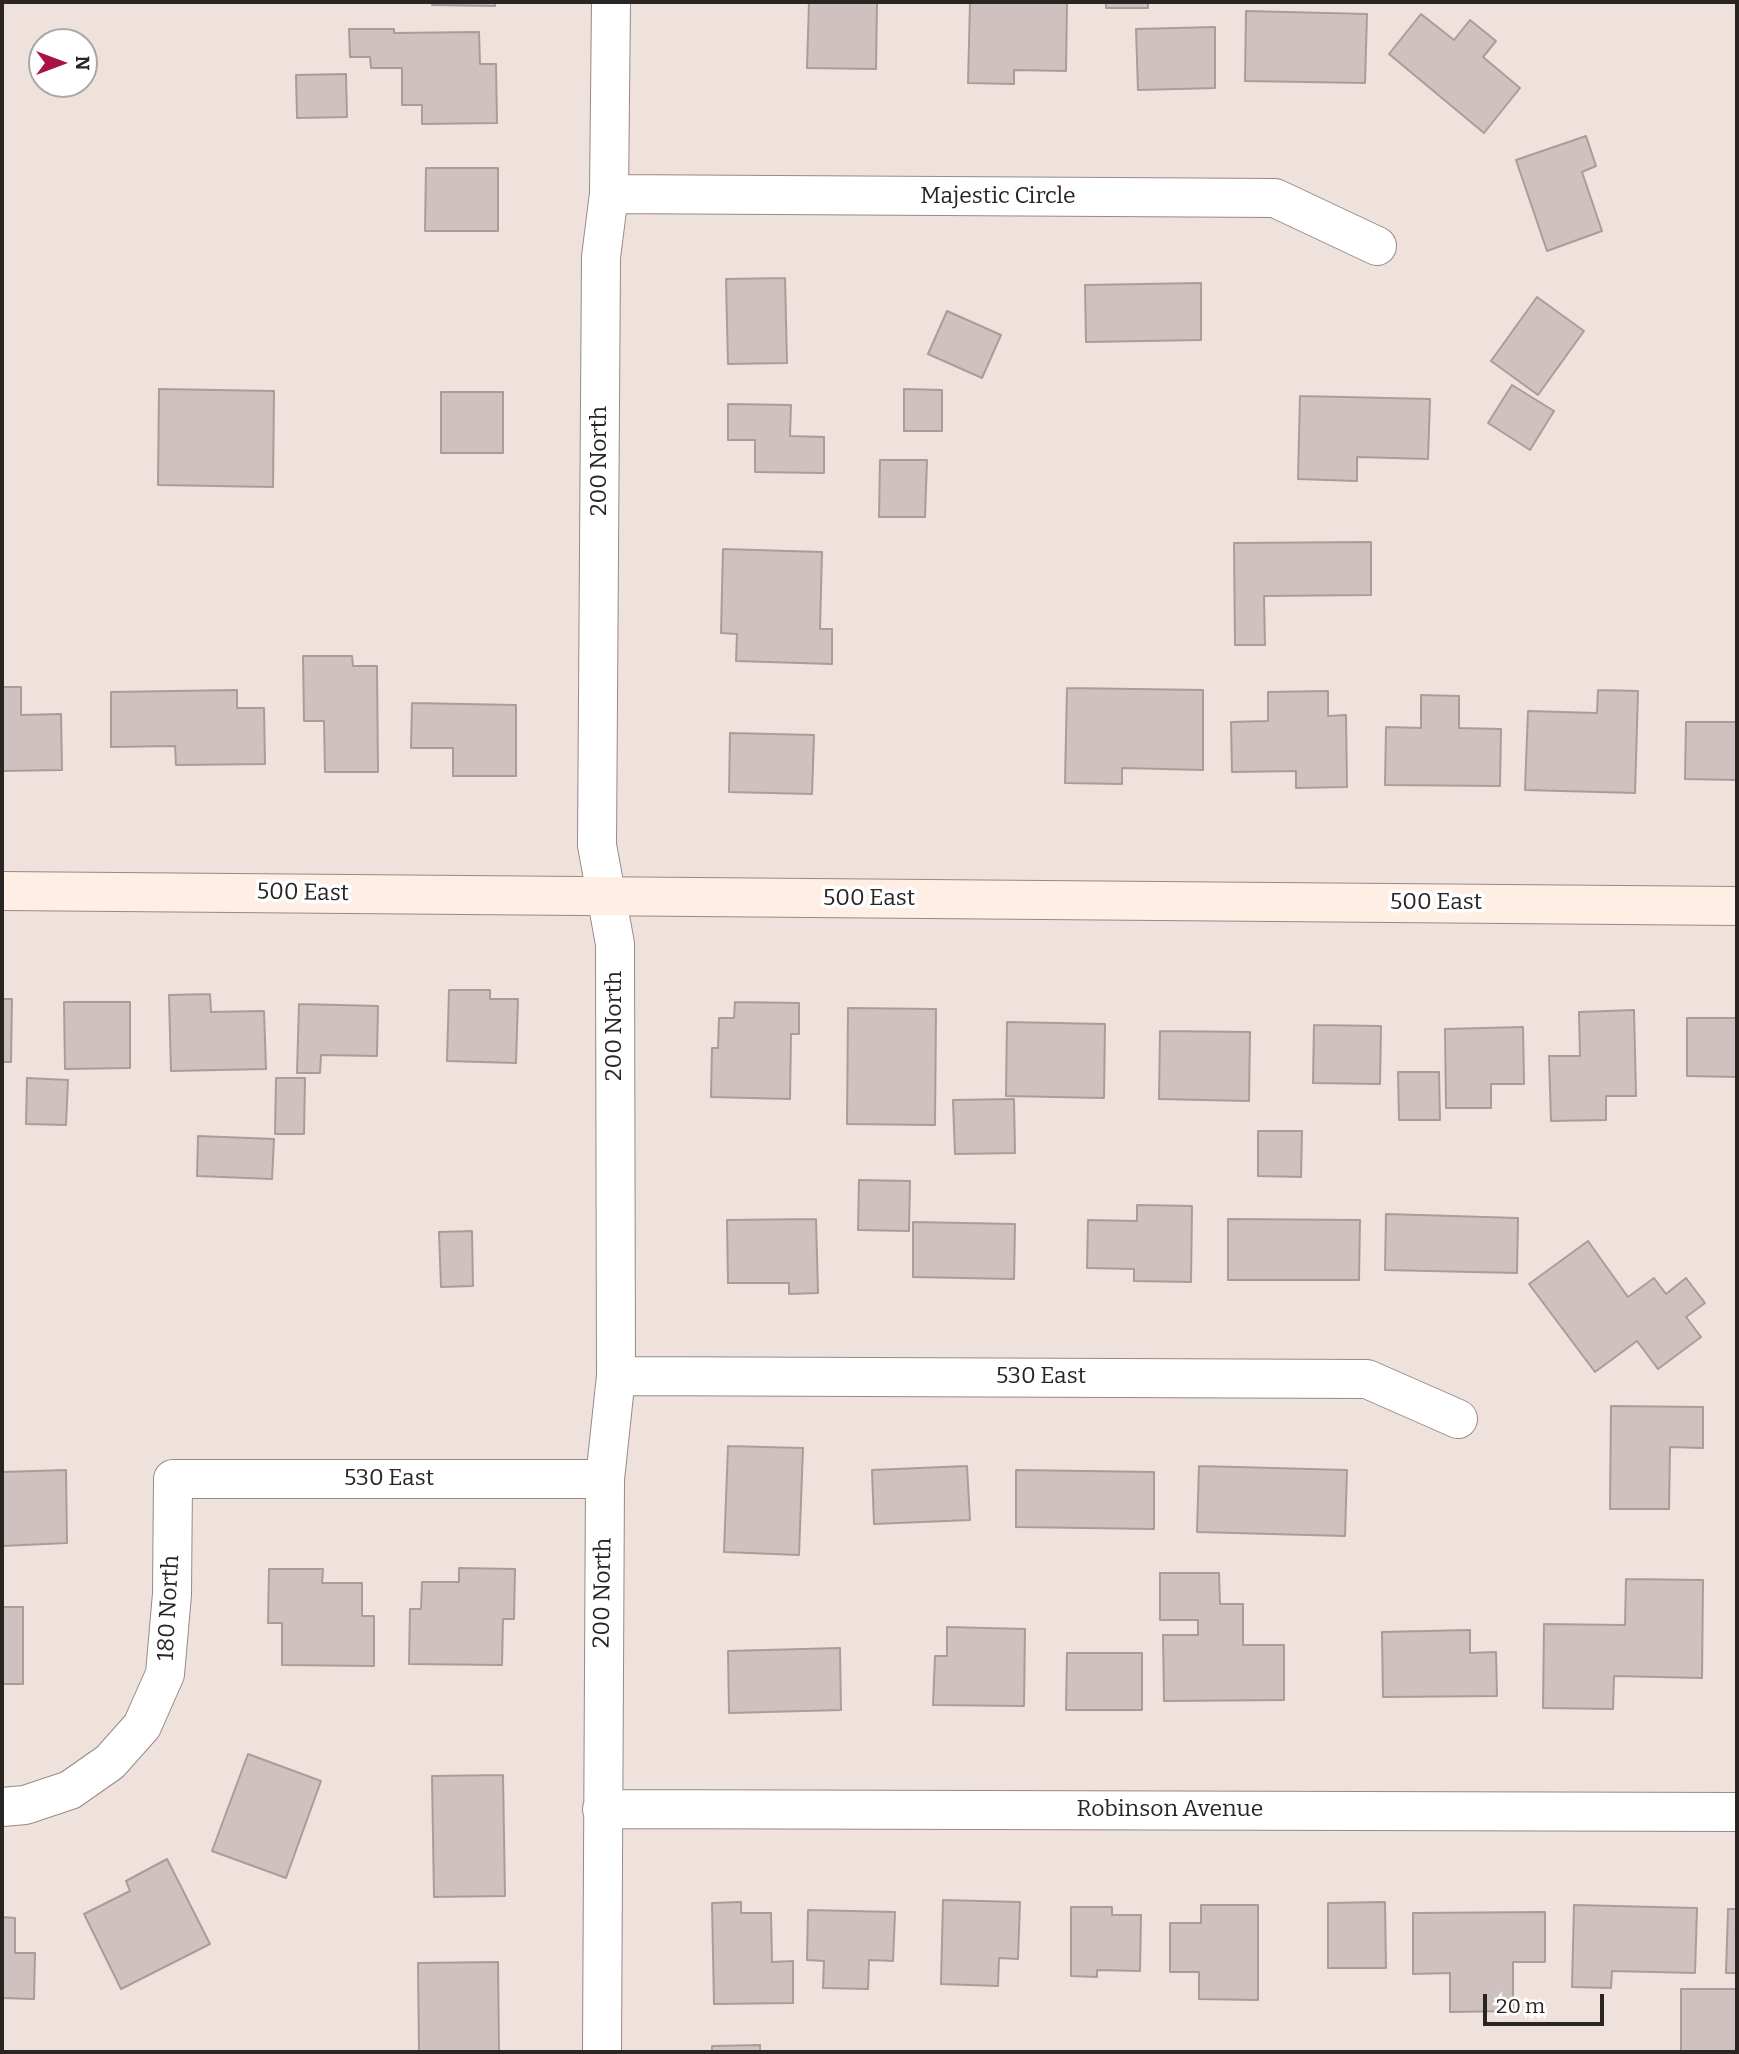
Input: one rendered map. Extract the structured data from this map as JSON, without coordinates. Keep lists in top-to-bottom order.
{
  "streets": {
    "street": [
      "Majestic Circle",
      "200 North",
      "500 East",
      "530 East",
      "180 North",
      "Robinson Avenue"
    ]
  },
  "crossings": [
    ["Majestic Circle", "200 North"],
    ["200 North", "500 East"],
    ["200 North", "530 East"],
    ["200 North", "Robinson Avenue"],
    ["530 East", "180 North"]
  ],
  "scale_bar": "20 m",
  "north": "right"
}
